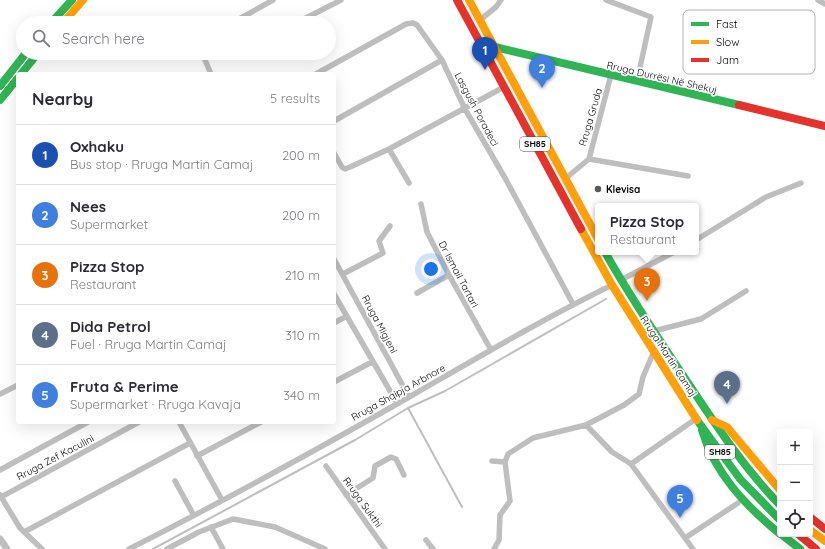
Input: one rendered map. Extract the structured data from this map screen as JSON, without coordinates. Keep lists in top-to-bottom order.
{
  "streets": {
    "main road": ["Rruga Durrësi Në Shekuj", "SH85", "Rruga Martin Camaj"],
    "street": [
      "Lasgush Poradeci",
      "Rruga Gruda",
      "Dr Ismail Tartari",
      "Rruga Migjeni",
      "Rruga Shqipja Arbnore",
      "Rruga Zef Kaculini",
      "Rruga Sukthi"
    ]
  },
  "crossings": [
    ["Rruga Durrësi Në Shekuj", "Rruga Gruda"],
    ["Rruga Durrësi Në Shekuj", "SH85"],
    ["Lasgush Poradeci", "Rruga Shqipja Arbnore"],
    ["Rruga Gruda", "SH85"],
    ["Dr Ismail Tartari", "Rruga Shqipja Arbnore"],
    ["Rruga Migjeni", "Rruga Shqipja Arbnore"],
    ["Rruga Martin Camaj", "Rruga Shqipja Arbnore"]
  ],
  "places": ["Klevisa"],
  "legend": ["Fast", "Slow", "Jam"],
  "page": {
    "search": "Search here",
    "pins": [
      "1",
      "2",
      "3",
      "4",
      "5"
    ],
    "heading": ["Nearby", "5 results"],
    "list": [
      {
        "mark": "1",
        "name": "Oxhaku",
        "note": "Bus stop · Rruga Martin Camaj",
        "value": "200 m"
      },
      {
        "mark": "2",
        "name": "Nees",
        "note": "Supermarket",
        "value": "200 m"
      },
      {
        "mark": "3",
        "name": "Pizza Stop",
        "note": "Restaurant",
        "value": "210 m"
      },
      {
        "mark": "4",
        "name": "Dida Petrol",
        "note": "Fuel · Rruga Martin Camaj",
        "value": "310 m"
      },
      {
        "mark": "5",
        "name": "Fruta & Perime",
        "note": "Supermarket · Rruga Kavaja",
        "value": "340 m"
      }
    ],
    "popup": ["Pizza Stop", "Restaurant"],
    "map_buttons": ["+", "−"]
  }
}
